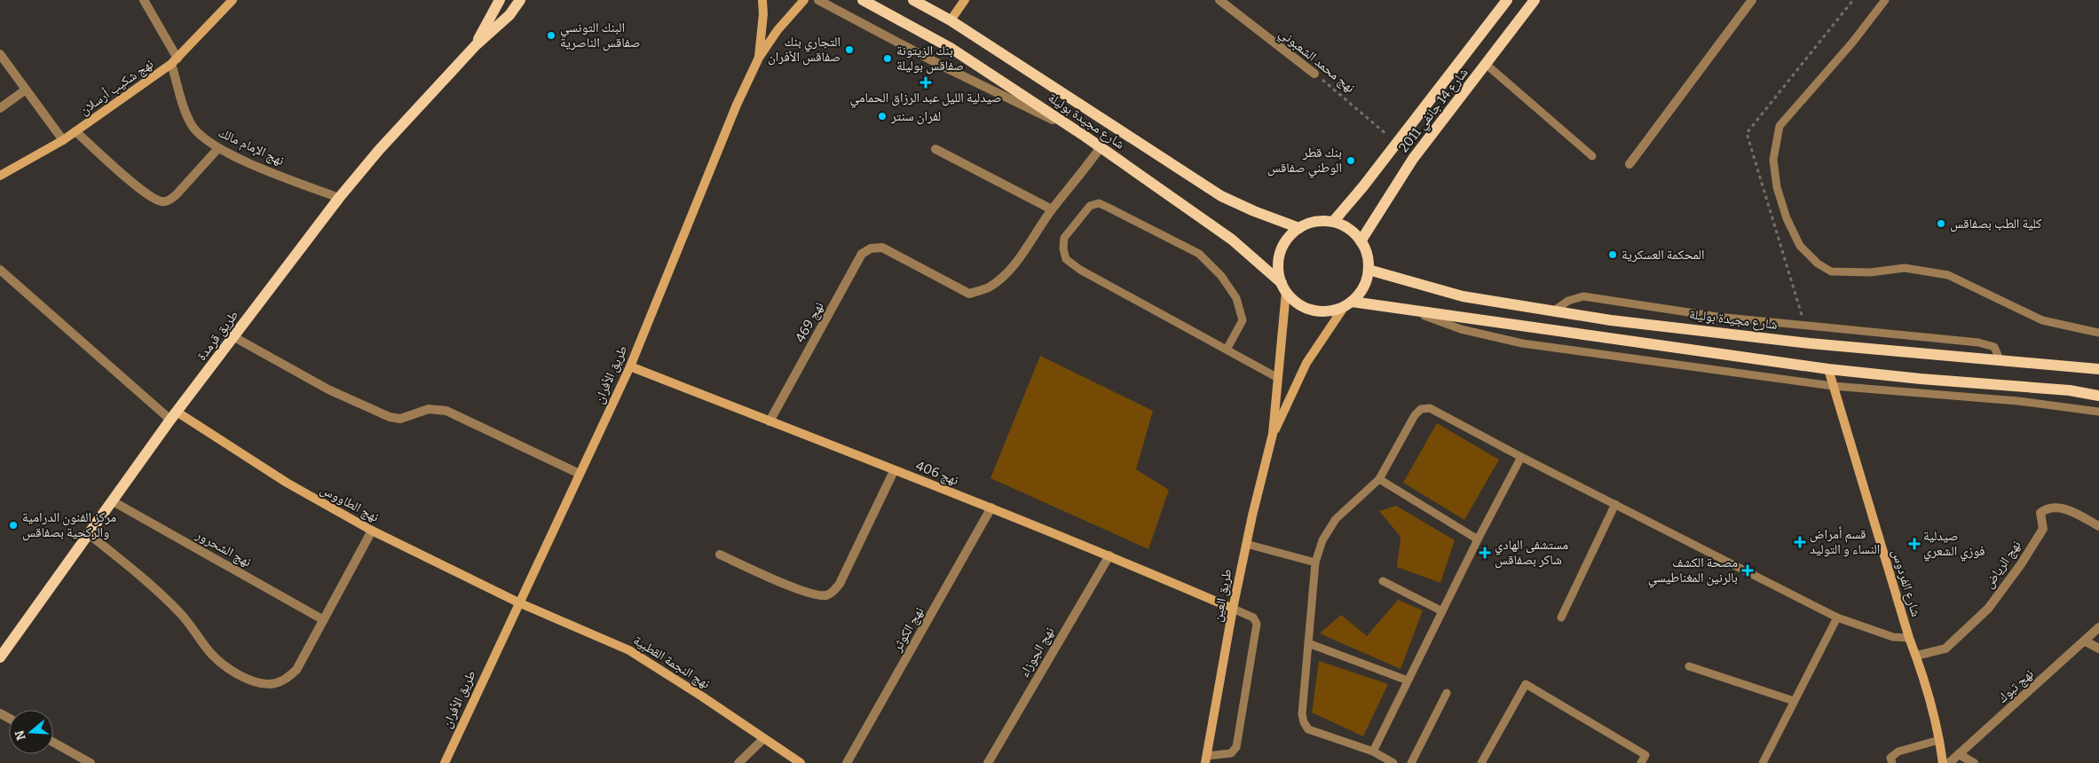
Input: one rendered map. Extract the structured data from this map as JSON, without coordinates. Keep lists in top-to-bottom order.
{
  "streets": {
    "main road": ["شارع 14 جانفي 2011", "شارع مجيدة بوليلة", "طريق قرمدة"],
    "street": [
      "نهج محمد الشعبوني",
      "نهج شكيب أرسلان",
      "نهج الإمام مالك",
      "نهج 469",
      "طريق الأفران",
      "نهج 406",
      "نهج الطاووس",
      "نهج الشحرور",
      "نهج الرياض",
      "شارع الفردوس",
      "طريق العين",
      "نهج الكوثر",
      "نهج الجوزاء",
      "نهج النجمة القطبية",
      "نهج تبوك"
    ]
  },
  "crossings": [
    ["نهج محمد الشعبوني", "شارع 14 جانفي 2011"],
    ["نهج شكيب أرسلان", "نهج الإمام مالك"],
    ["شارع 14 جانفي 2011", "شارع مجيدة بوليلة"],
    ["شارع 14 جانفي 2011", "طريق العين"],
    ["شارع مجيدة بوليلة", "طريق العين"],
    ["نهج الإمام مالك", "طريق قرمدة"],
    ["نهج 469", "نهج 406"],
    ["طريق قرمدة", "نهج الطاووس"],
    ["طريق قرمدة", "نهج الشحرور"],
    ["طريق الأفران", "نهج 406"],
    ["طريق الأفران", "نهج الطاووس"],
    ["طريق الأفران", "نهج النجمة القطبية"],
    ["نهج 406", "طريق العين"],
    ["نهج 406", "نهج الكوثر"],
    ["نهج 406", "نهج الجوزاء"],
    ["نهج الطاووس", "نهج النجمة القطبية"],
    ["نهج الرياض", "شارع الفردوس"]
  ],
  "places": {
    "other": [
      "البنك التونسي صفاقس الناصرية",
      "التجاري بنك صفاقس الأفران",
      "بنك الزيتونة صفاقس بوليلة",
      "لفران سنتر",
      "بنك قطر الوطني صفاقس",
      "كلية الطب بصفاقس",
      "المحكمة العسكرية",
      "مركز الفنون الدرامية والركحية بصفاقس"
    ],
    "health": [
      "صيدلية الليل عبد الرزاق الحمامي",
      "قسم أمراض النساء و التوليد",
      "صيدلية فوزي الشعري",
      "مستشفى الهادي شاكر بصفاقس",
      "مصحة الكشف بالرنين المغناطيسي"
    ]
  },
  "north": "left"
}
